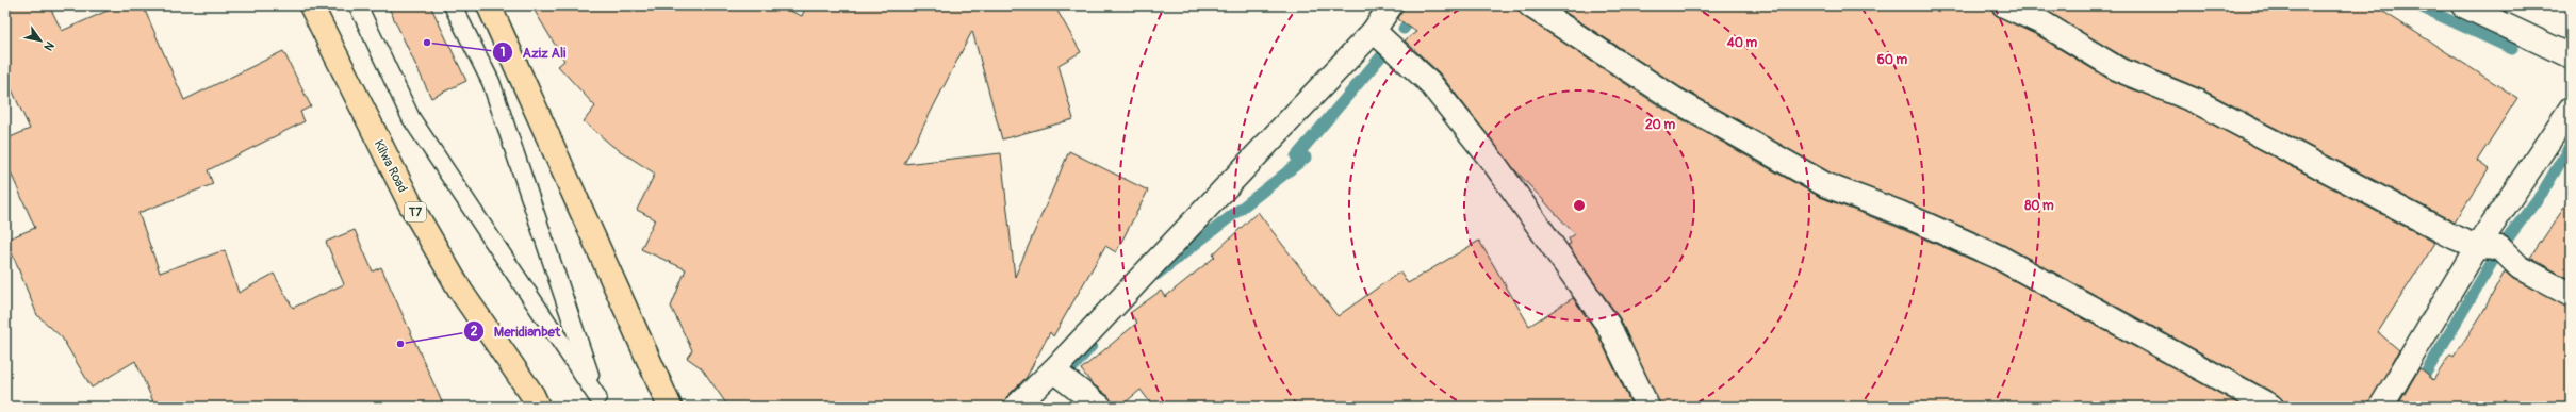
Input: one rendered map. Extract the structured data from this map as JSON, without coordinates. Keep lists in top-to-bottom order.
{
  "streets": {
    "highway": ["Kilwa Road", "T7"]
  },
  "places": ["Aziz Ali", "Meridianbet"],
  "north": "bottom right",
  "rings": [
    "40 m",
    "60 m",
    "20 m",
    "80 m"
  ]
}
